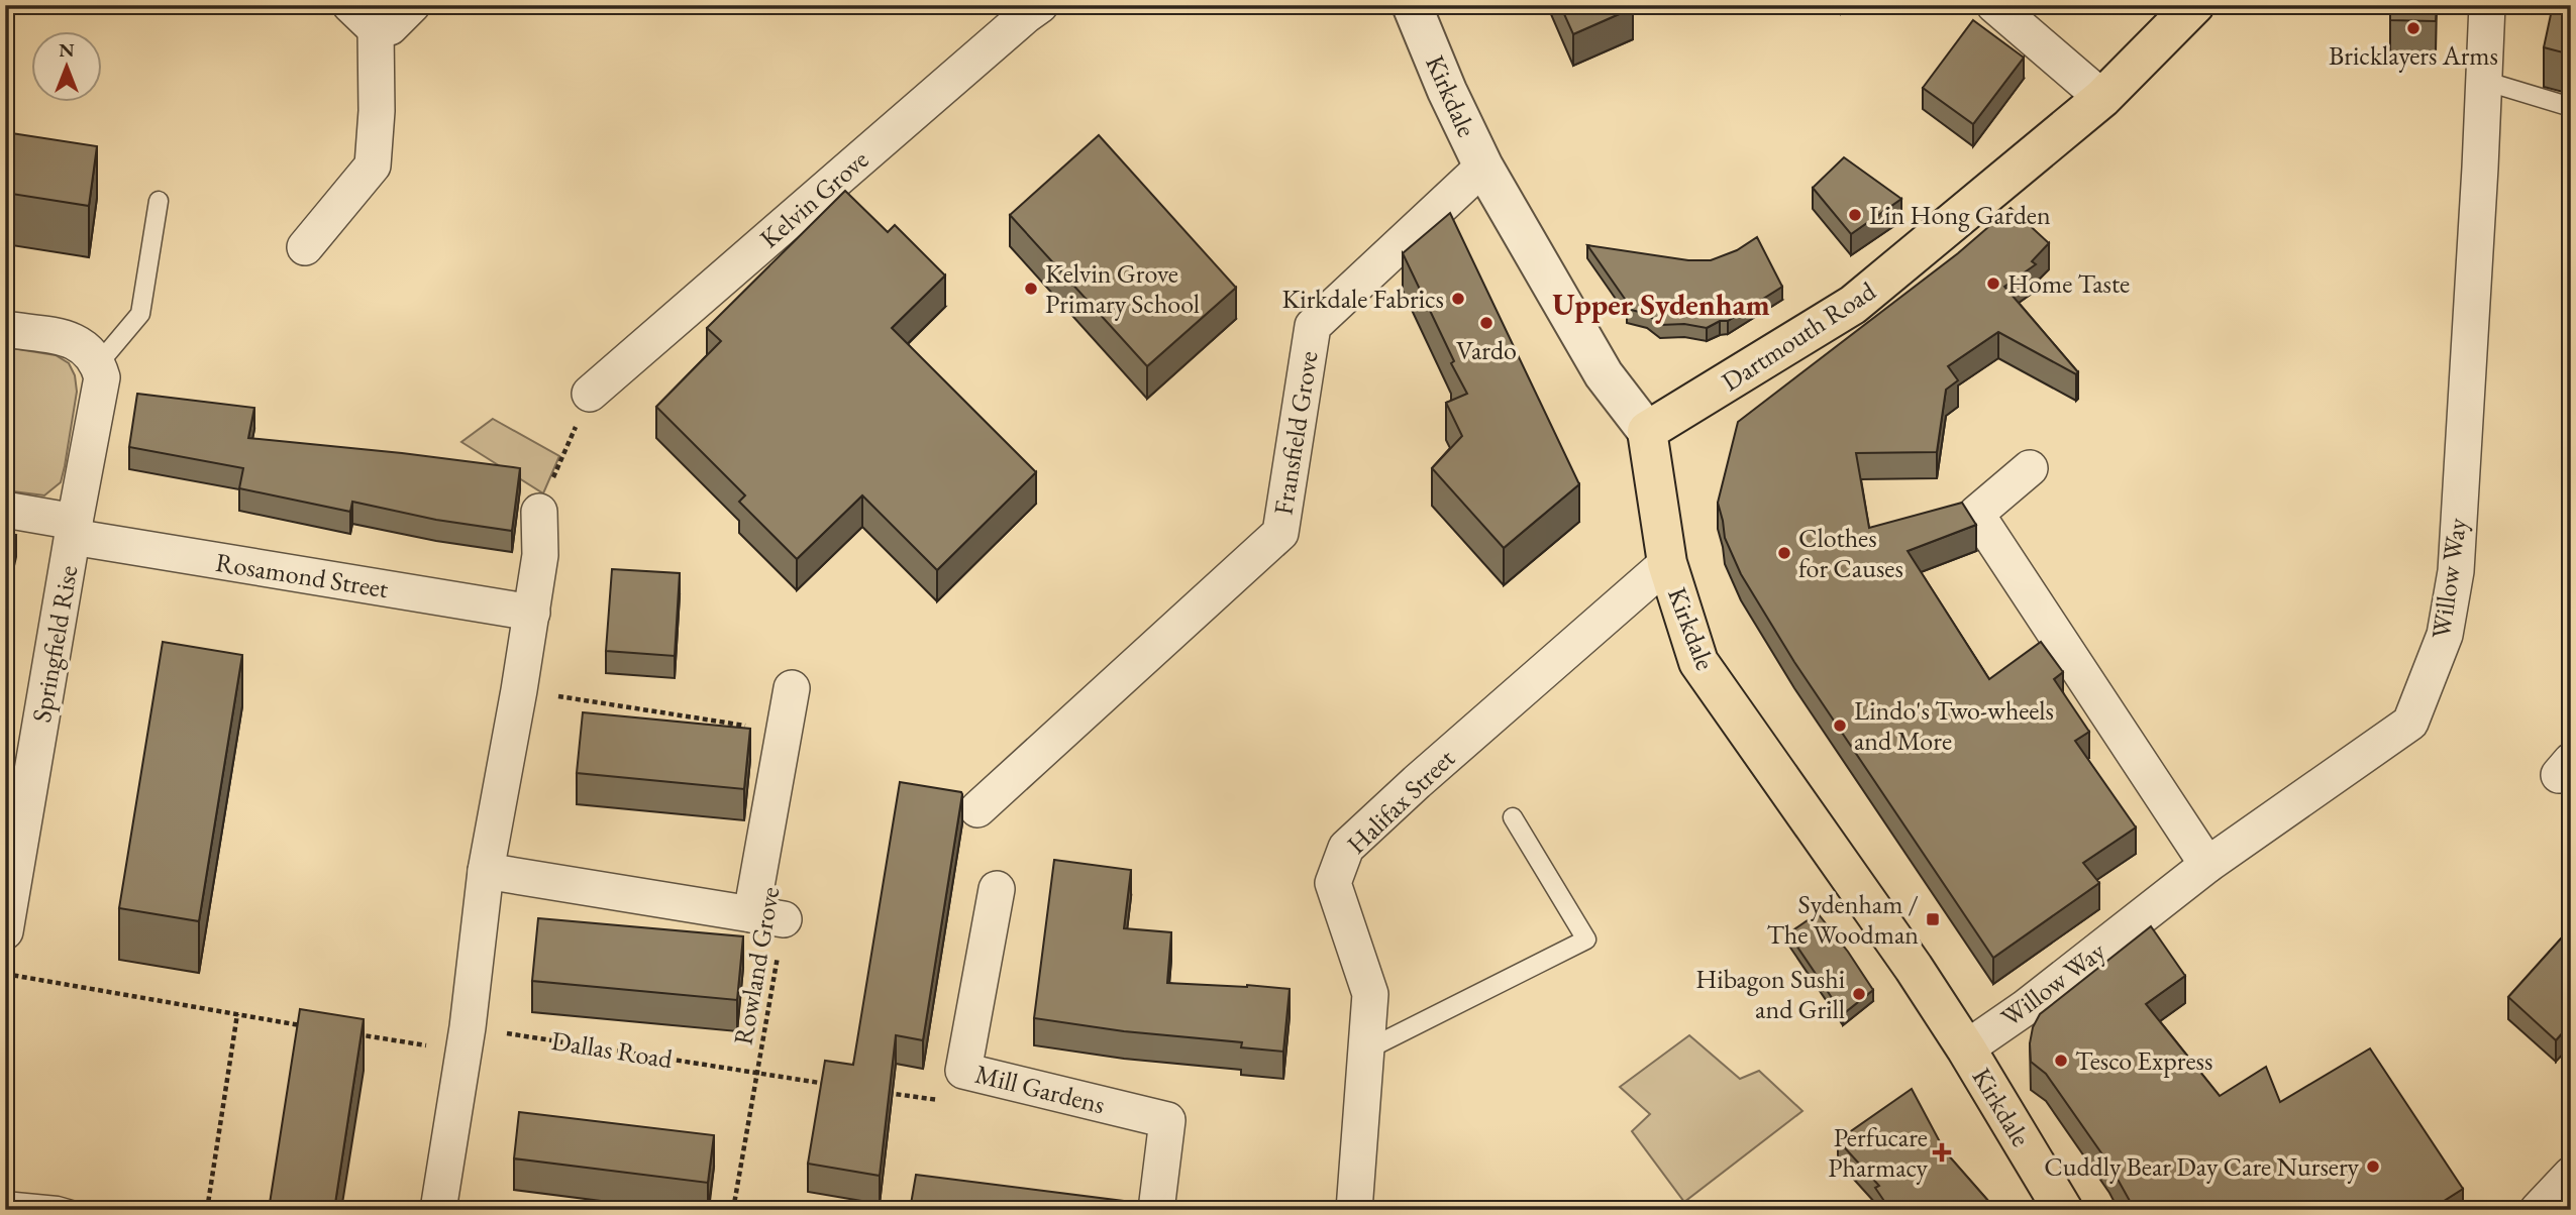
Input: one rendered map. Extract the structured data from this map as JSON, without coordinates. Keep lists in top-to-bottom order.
{
  "streets": {
    "main road": ["Kirkdale", "Dartmouth Road"],
    "street": [
      "Kelvin Grove",
      "Fransfield Grove",
      "Rosamond Street",
      "Willow Way",
      "Springfield Rise",
      "Halifax Street",
      "Mill Gardens"
    ],
    "path": ["Rowland Grove", "Dallas Road"]
  },
  "crossings": [
    ["Kirkdale", "Dartmouth Road"],
    ["Kirkdale", "Fransfield Grove"],
    ["Kirkdale", "Willow Way"],
    ["Kirkdale", "Halifax Street"],
    ["Rosamond Street", "Springfield Rise"],
    ["Rowland Grove", "Dallas Road"]
  ],
  "districts": ["Upper Sydenham"],
  "places": {
    "other": [
      "Bricklayers Arms",
      "Lin Hong Garden",
      "Home Taste",
      "Kelvin Grove Primary School",
      "Kirkdale Fabrics",
      "Vardo",
      "Clothes for Causes",
      "Lindo's Two-wheels and More",
      "Hibagon Sushi and Grill",
      "Tesco Express",
      "Cuddly Bear Day Care Nursery"
    ],
    "transit": ["Sydenham / The Woodman"],
    "health": ["Perfucare Pharmacy"]
  },
  "north": "top"
}
